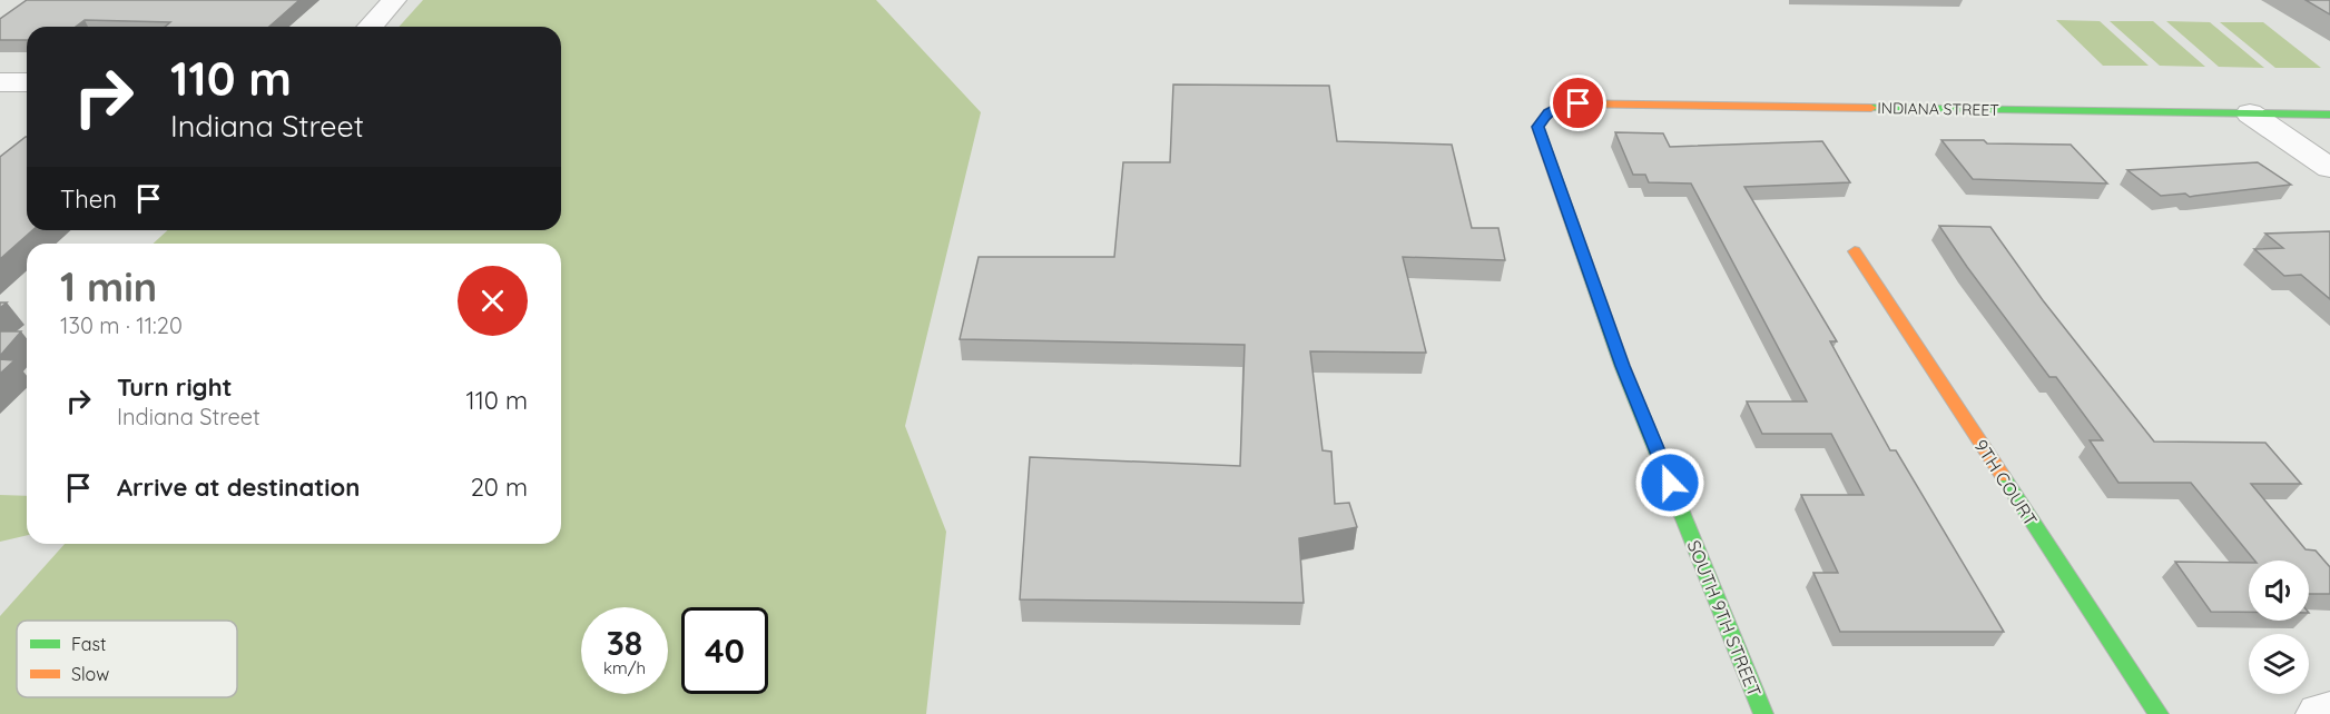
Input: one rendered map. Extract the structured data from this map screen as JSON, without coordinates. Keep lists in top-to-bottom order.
{
  "streets": {
    "street": ["INDIANA STREET", "9TH COURT", "SOUTH 9TH STREET"]
  },
  "crossings": [
    ["INDIANA STREET", "SOUTH 9TH STREET"]
  ],
  "legend": ["Fast", "Slow"],
  "page": {
    "turn": ["110 m", "Indiana Street"],
    "then": "Then",
    "heading": ["1 min", "130 m · 11:20"],
    "list": [
      {
        "name": "Turn right",
        "note": "Indiana Street",
        "value": "110 m"
      },
      {
        "name": "Arrive at destination",
        "value": "20 m"
      }
    ],
    "speed": "38 km/h",
    "limit": "40"
  }
}
